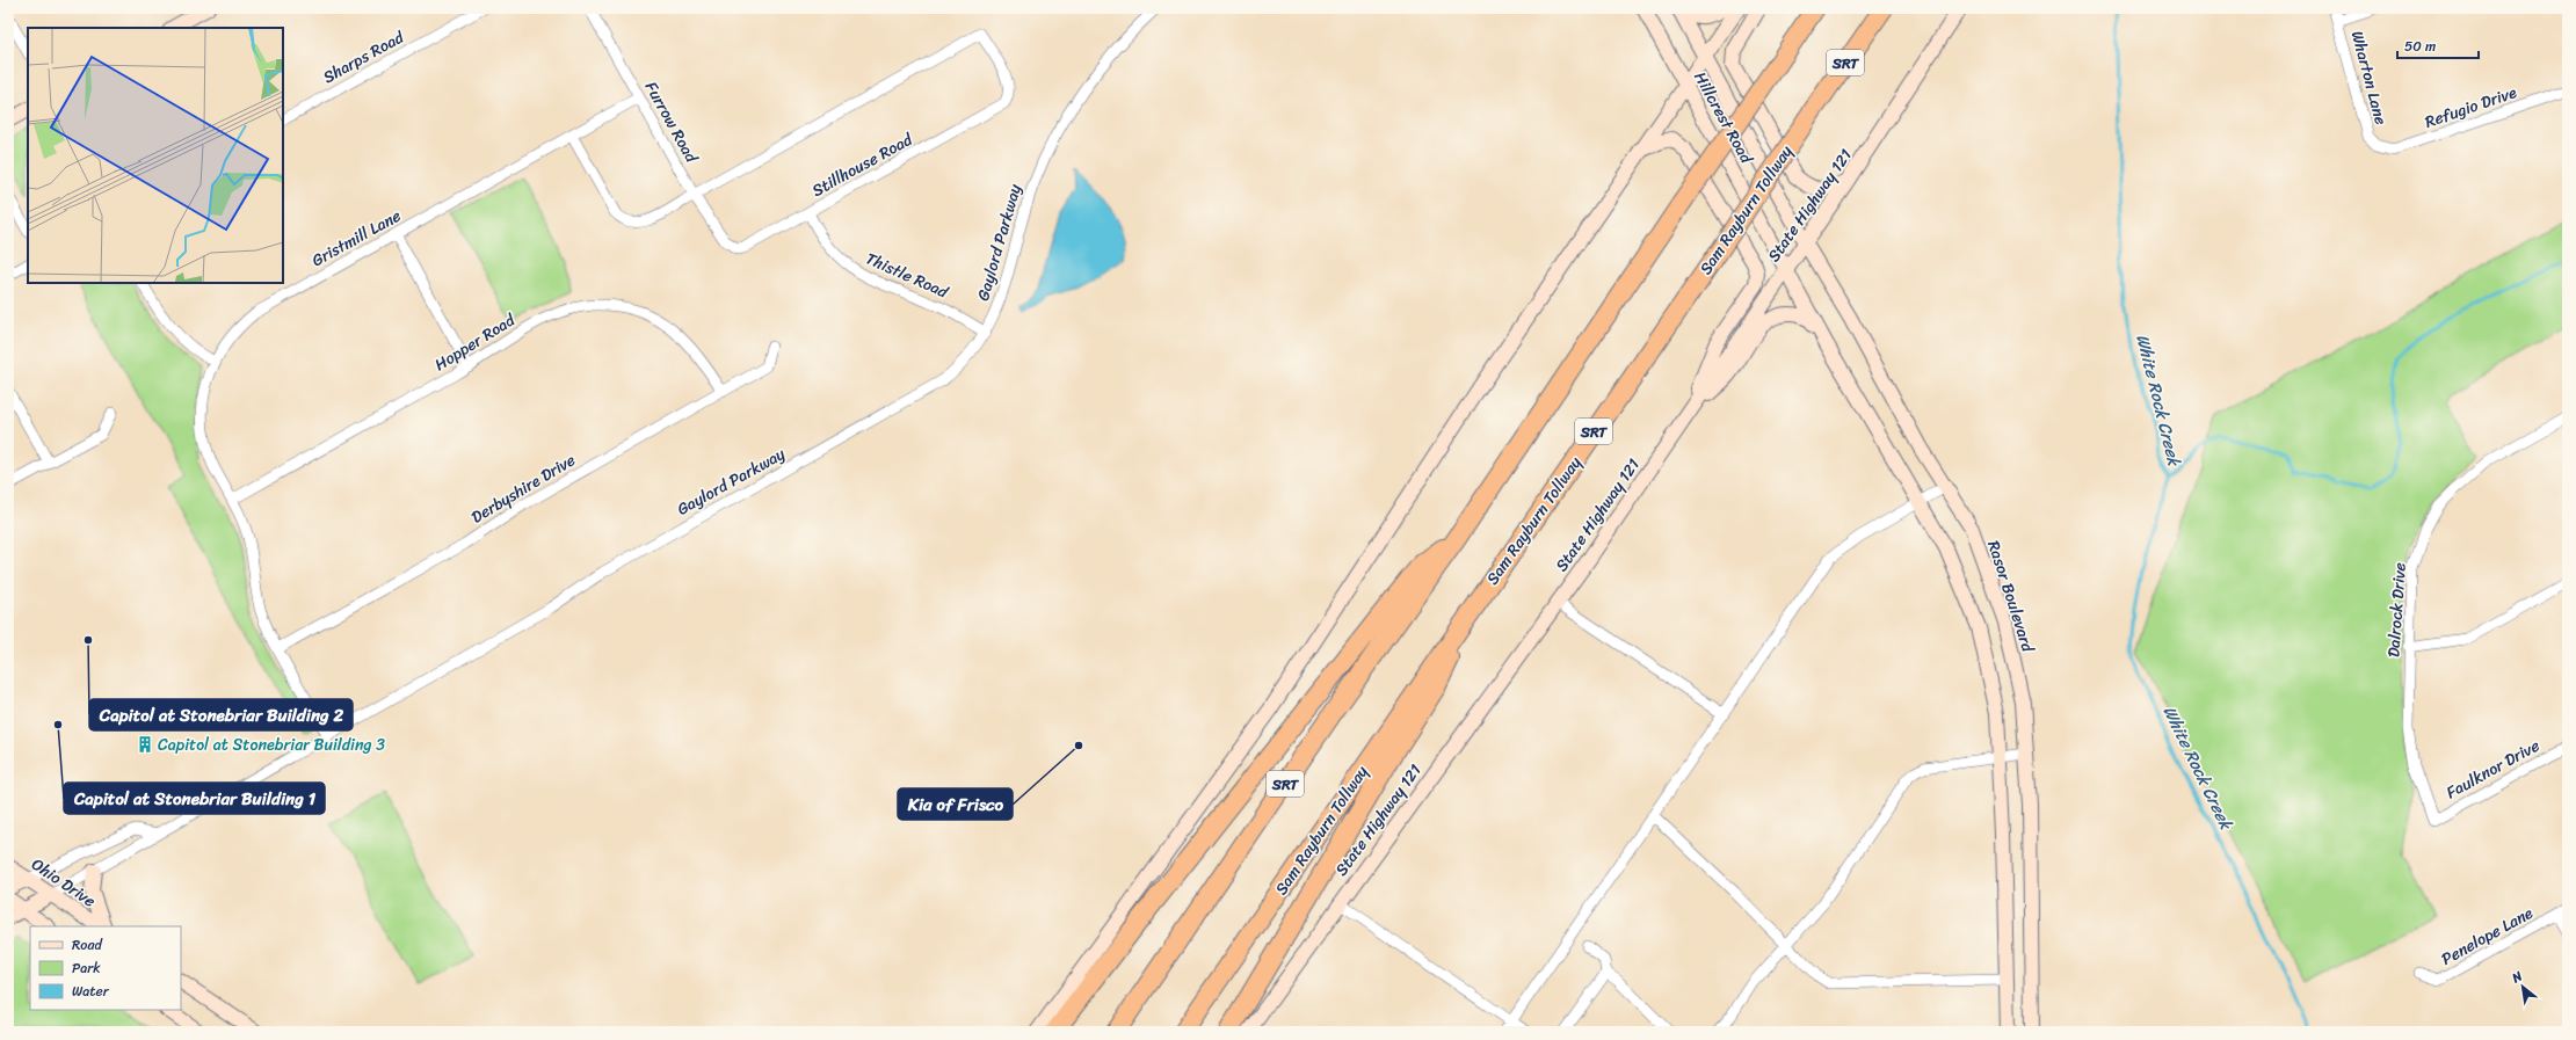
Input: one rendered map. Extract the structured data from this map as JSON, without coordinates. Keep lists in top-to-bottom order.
{
  "streets": {
    "highway": ["SRT", "Sam Rayburn Tollway"],
    "main road": [
      "Hillcrest Road",
      "State Highway 121",
      "Gaylord Parkway",
      "Rasor Boulevard",
      "Ohio Drive"
    ],
    "street": [
      "Sharps Road",
      "Wharton Lane",
      "Refugio Drive",
      "Furrow Road",
      "Stillhouse Road",
      "Gristmill Lane",
      "Thistle Road",
      "Hopper Road",
      "Derbyshire Drive",
      "Dalrock Drive",
      "Faulknor Drive",
      "Penelope Lane"
    ]
  },
  "crossings": [
    ["Wharton Lane", "Refugio Drive"],
    ["Hillcrest Road", "State Highway 121"],
    ["Hillcrest Road", "Rasor Boulevard"],
    ["Furrow Road", "Stillhouse Road"],
    ["Furrow Road", "Gristmill Lane"],
    ["Stillhouse Road", "Thistle Road"],
    ["State Highway 121", "Rasor Boulevard"],
    ["Gristmill Lane", "Gaylord Parkway"],
    ["Gristmill Lane", "Hopper Road"],
    ["Gristmill Lane", "Derbyshire Drive"],
    ["Gaylord Parkway", "Thistle Road"],
    ["Gaylord Parkway", "Ohio Drive"],
    ["Hopper Road", "Derbyshire Drive"],
    ["Dalrock Drive", "Faulknor Drive"]
  ],
  "water": ["White Rock Creek"],
  "places": {
    "other": ["Capitol at Stonebriar Building 2", "Capitol at Stonebriar Building 1", "Kia of Frisco"],
    "building": ["Capitol at Stonebriar Building 3"]
  },
  "legend": ["Road", "Park", "Water"],
  "scale_bar": "50 m",
  "north": "top left"
}
